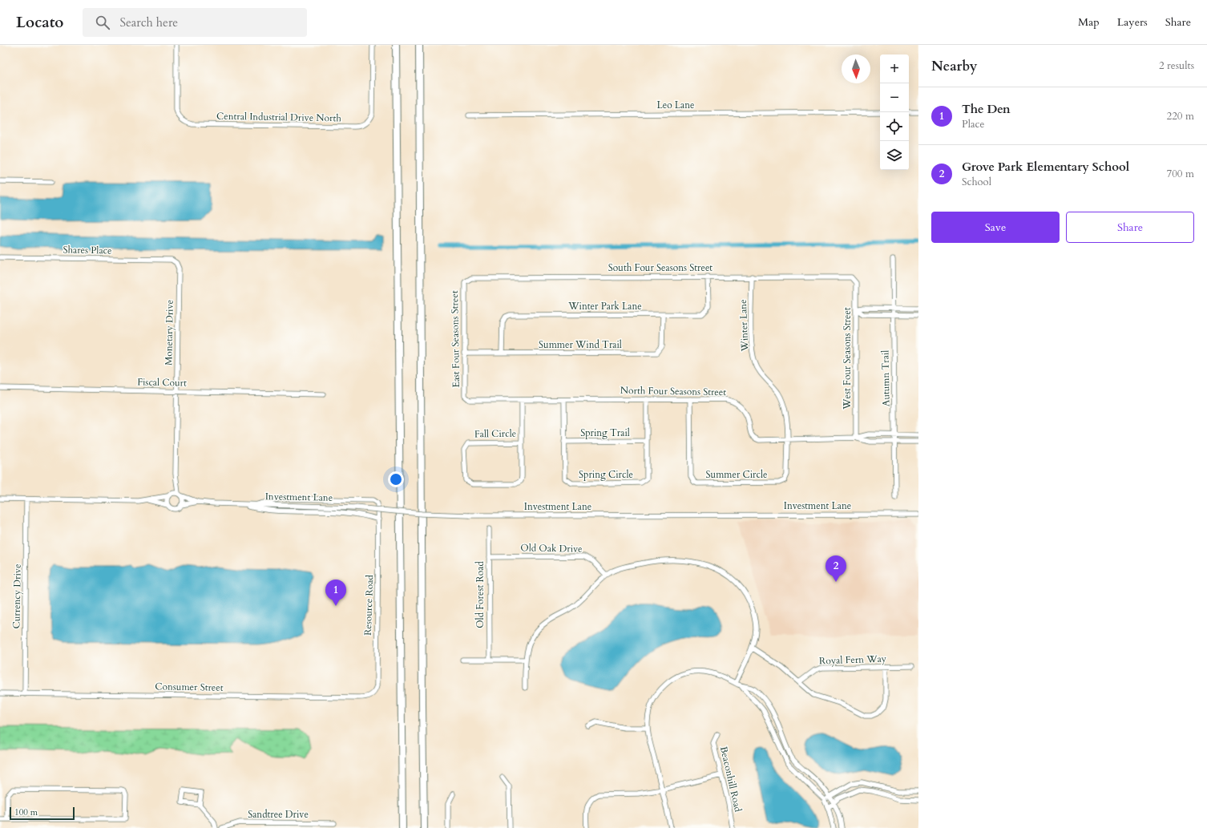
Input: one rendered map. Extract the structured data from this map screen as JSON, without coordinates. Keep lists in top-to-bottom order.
{
  "streets": {
    "street": [
      "Leo Lane",
      "Central Industrial Drive North",
      "Shares Place",
      "South Four Seasons Street",
      "Winter Park Lane",
      "Winter Lane",
      "Monetary Drive",
      "East Four Seasons Street",
      "Summer Wind Trail",
      "West Four Seasons Street",
      "Autumn Trail",
      "Fiscal Court",
      "North Four Seasons Street",
      "Spring Trail",
      "Fall Circle",
      "Spring Circle",
      "Summer Circle",
      "Investment Lane",
      "Old Oak Drive",
      "Old Forest Road",
      "Currency Drive",
      "Resource Road",
      "Royal Fern Way",
      "Consumer Street",
      "Beaconhill Road",
      "Sandtree Drive"
    ]
  },
  "crossings": [
    ["Shares Place", "Monetary Drive"],
    ["South Four Seasons Street", "Winter Park Lane"],
    ["South Four Seasons Street", "Winter Lane"],
    ["South Four Seasons Street", "East Four Seasons Street"],
    ["South Four Seasons Street", "West Four Seasons Street"],
    ["Winter Park Lane", "Summer Wind Trail"],
    ["Winter Lane", "North Four Seasons Street"],
    ["Winter Lane", "Summer Circle"],
    ["Monetary Drive", "Fiscal Court"],
    ["Monetary Drive", "Investment Lane"],
    ["East Four Seasons Street", "Summer Wind Trail"],
    ["East Four Seasons Street", "North Four Seasons Street"],
    ["West Four Seasons Street", "North Four Seasons Street"],
    ["North Four Seasons Street", "Fall Circle"],
    ["North Four Seasons Street", "Spring Circle"],
    ["North Four Seasons Street", "Summer Circle"],
    ["Spring Trail", "Spring Circle"],
    ["Investment Lane", "Resource Road"],
    ["Old Oak Drive", "Old Forest Road"],
    ["Currency Drive", "Consumer Street"],
    ["Resource Road", "Consumer Street"]
  ],
  "scale_bar": "100 m",
  "north": "bottom",
  "page": {
    "header": "Locato",
    "search": "Search here",
    "nav": ["Map", "Layers", "Share"],
    "heading": ["Nearby", "2 results"],
    "map_buttons": ["+", "−"],
    "list": [
      {
        "mark": "1",
        "name": "The Den",
        "note": "Place",
        "value": "220 m"
      },
      {
        "mark": "2",
        "name": "Grove Park Elementary School",
        "note": "School",
        "value": "700 m"
      }
    ],
    "buttons": ["Save", "Share"],
    "pins": ["2", "1"],
    "scale": "100 m"
  }
}
